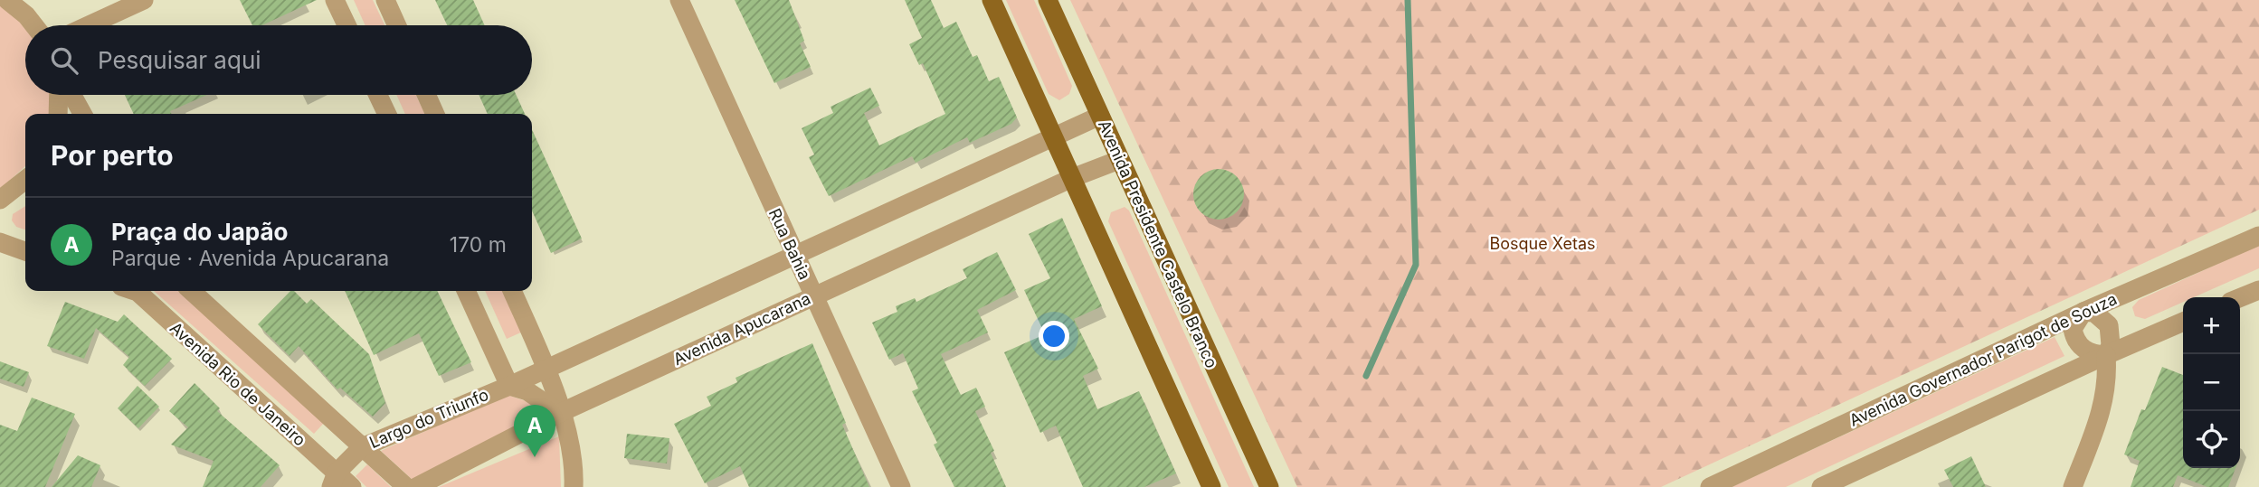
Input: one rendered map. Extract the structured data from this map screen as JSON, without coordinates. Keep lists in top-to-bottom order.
{
  "streets": {
    "main road": ["Avenida Presidente Castelo Branco"],
    "street": [
      "Rua Bahia",
      "Avenida Apucarana",
      "Avenida Governador Parigot de Souza",
      "Avenida Rio de Janeiro",
      "Largo do Triunfo"
    ]
  },
  "crossings": [
    ["Rua Bahia", "Avenida Apucarana"],
    ["Avenida Presidente Castelo Branco", "Avenida Apucarana"],
    ["Avenida Rio de Janeiro", "Largo do Triunfo"]
  ],
  "parks": ["Bosque Xetas"],
  "page": {
    "search": "Pesquisar aqui",
    "heading": "Por perto",
    "list": [
      {
        "mark": "A",
        "name": "Praça do Japão",
        "note": "Parque · Avenida Apucarana",
        "value": "170 m"
      }
    ],
    "map_buttons": ["+", "−"],
    "pins": "A"
  }
}
